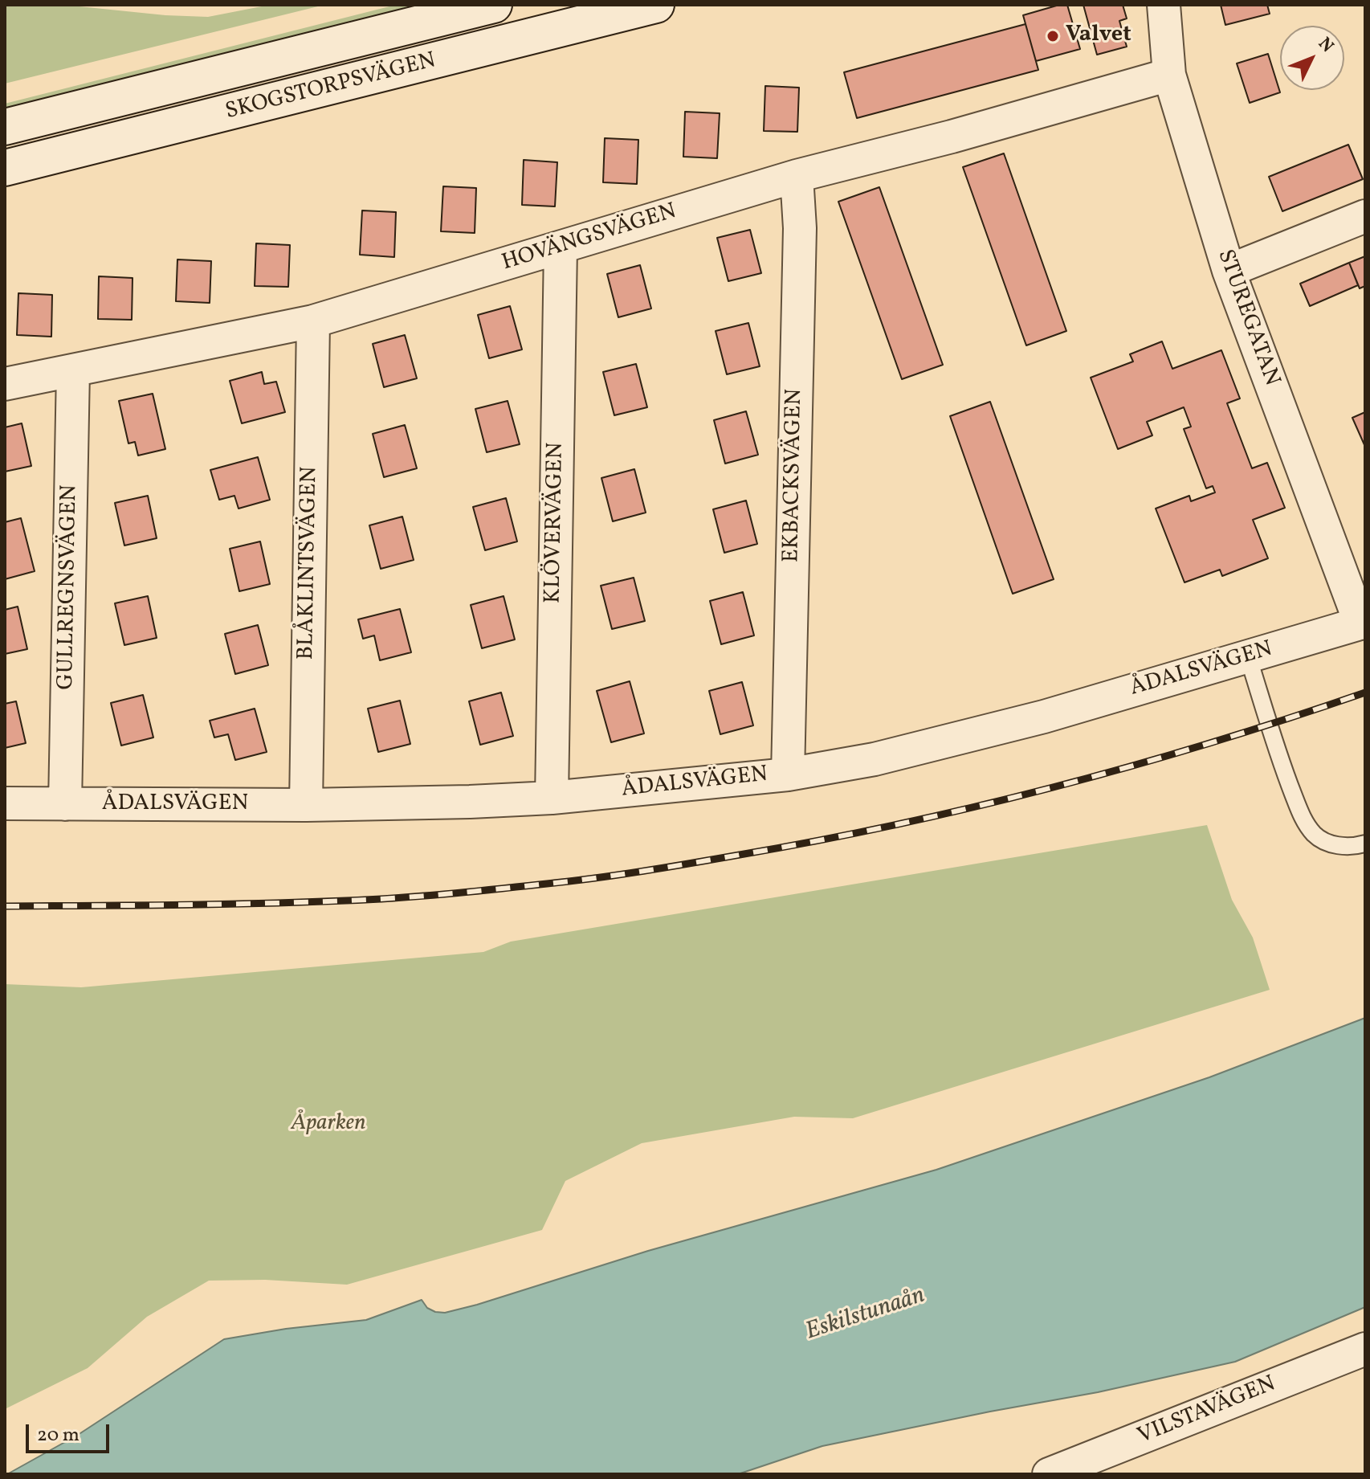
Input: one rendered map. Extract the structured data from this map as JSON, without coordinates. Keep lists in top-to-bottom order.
{
  "streets": {
    "main road": ["SKOGSTORPSVÄGEN"],
    "street": [
      "HOVÄNGSVÄGEN",
      "STUREGATAN",
      "EKBACKSVÄGEN",
      "KLÖVERVÄGEN",
      "BLÅKLINTSVÄGEN",
      "GULLREGNSVÄGEN",
      "ÅDALSVÄGEN",
      "VILSTAVÄGEN"
    ]
  },
  "crossings": [
    ["HOVÄNGSVÄGEN", "STUREGATAN"],
    ["HOVÄNGSVÄGEN", "EKBACKSVÄGEN"],
    ["HOVÄNGSVÄGEN", "KLÖVERVÄGEN"],
    ["HOVÄNGSVÄGEN", "BLÅKLINTSVÄGEN"],
    ["HOVÄNGSVÄGEN", "GULLREGNSVÄGEN"],
    ["STUREGATAN", "ÅDALSVÄGEN"],
    ["EKBACKSVÄGEN", "ÅDALSVÄGEN"],
    ["KLÖVERVÄGEN", "ÅDALSVÄGEN"],
    ["BLÅKLINTSVÄGEN", "ÅDALSVÄGEN"],
    ["GULLREGNSVÄGEN", "ÅDALSVÄGEN"]
  ],
  "water": ["Eskilstunaån"],
  "parks": ["Åparken"],
  "places": ["Valvet"],
  "scale_bar": "20 m",
  "north": "top right"
}
